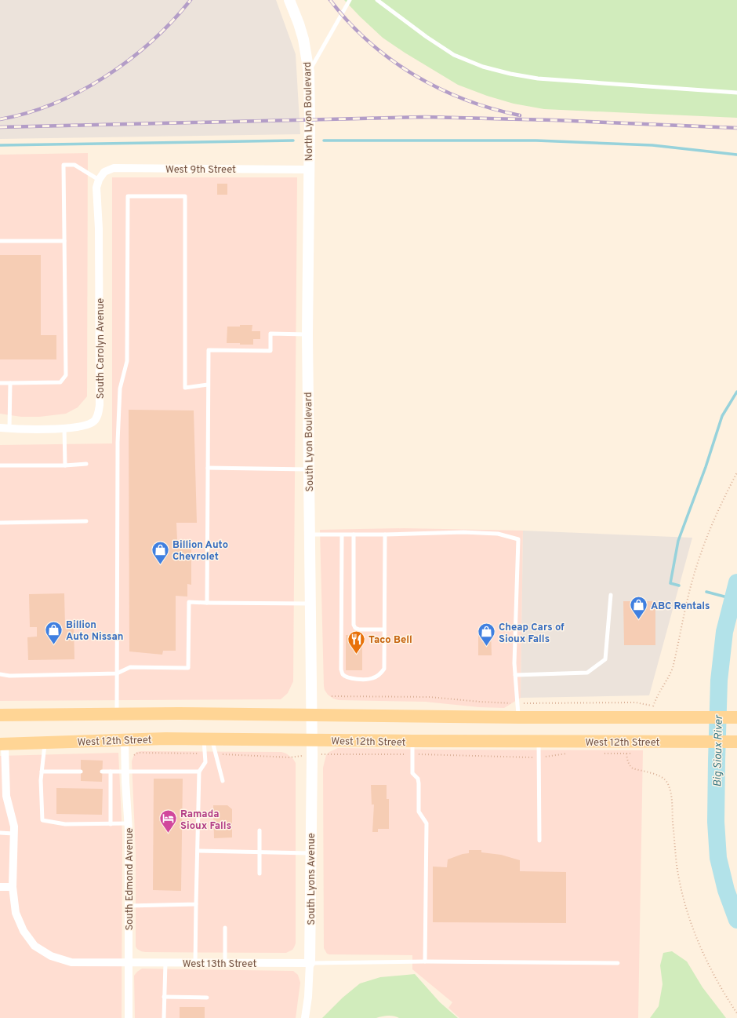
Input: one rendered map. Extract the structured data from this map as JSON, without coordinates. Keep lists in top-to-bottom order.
{
  "streets": {
    "main road": ["West 12th Street"],
    "street": [
      "North Lyon Boulevard",
      "West 9th Street",
      "South Carolyn Avenue",
      "South Lyon Boulevard",
      "South Edmond Avenue",
      "South Lyons Avenue",
      "West 13th Street"
    ]
  },
  "crossings": [
    ["North Lyon Boulevard", "West 9th Street"],
    ["North Lyon Boulevard", "South Lyon Boulevard"],
    ["West 9th Street", "South Carolyn Avenue"],
    ["West 9th Street", "South Lyon Boulevard"],
    ["South Lyon Boulevard", "South Lyons Avenue"],
    ["West 12th Street", "South Edmond Avenue"],
    ["West 12th Street", "South Lyons Avenue"],
    ["West 12th Street", "West 13th Street"],
    ["South Edmond Avenue", "West 13th Street"],
    ["South Lyons Avenue", "West 13th Street"]
  ],
  "water": ["Big Sioux River"],
  "places": {
    "shop": [
      "Billion Auto Chevrolet",
      "ABC Rentals",
      "Billion Auto Nissan",
      "Cheap Cars of Sioux Falls"
    ],
    "restaurant": ["Taco Bell"],
    "hotel": ["Ramada Sioux Falls"]
  }
}
